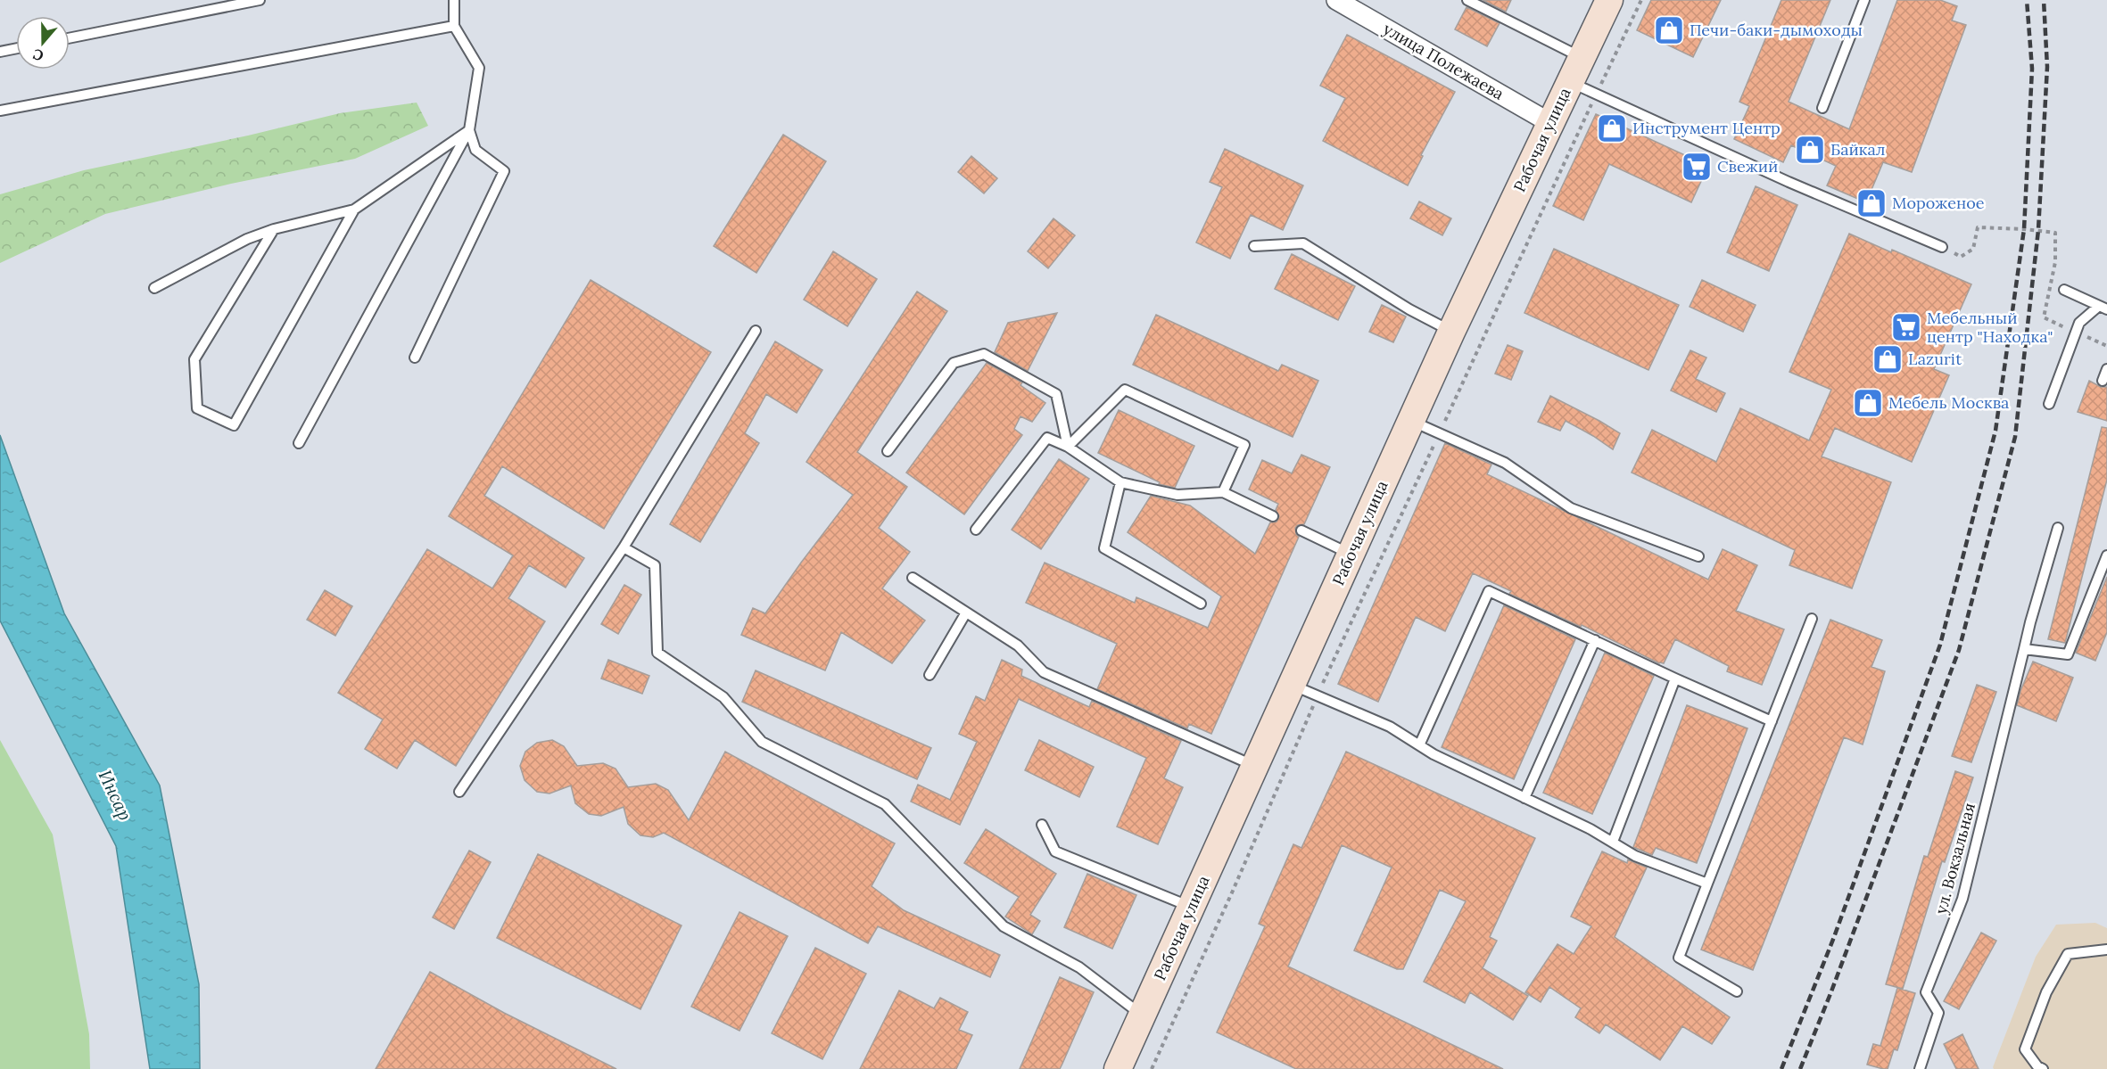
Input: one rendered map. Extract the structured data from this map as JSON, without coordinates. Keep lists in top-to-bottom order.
{
  "streets": {
    "street": ["улица Полежаева", "Рабочая улица"],
    "lane": ["ул. Вокзальная"]
  },
  "crossings": [
    ["улица Полежаева", "Рабочая улица"]
  ],
  "water": ["Инсар"],
  "places": {
    "shop": [
      "Печи-баки-дымоходы",
      "Инструмент Центр",
      "Байкал",
      "Мороженое",
      "Lazurit",
      "Мебель Москва"
    ],
    "supermarket": ["Свежий", "Мебельный центр \"Находка\""]
  },
  "north": "bottom"
}
